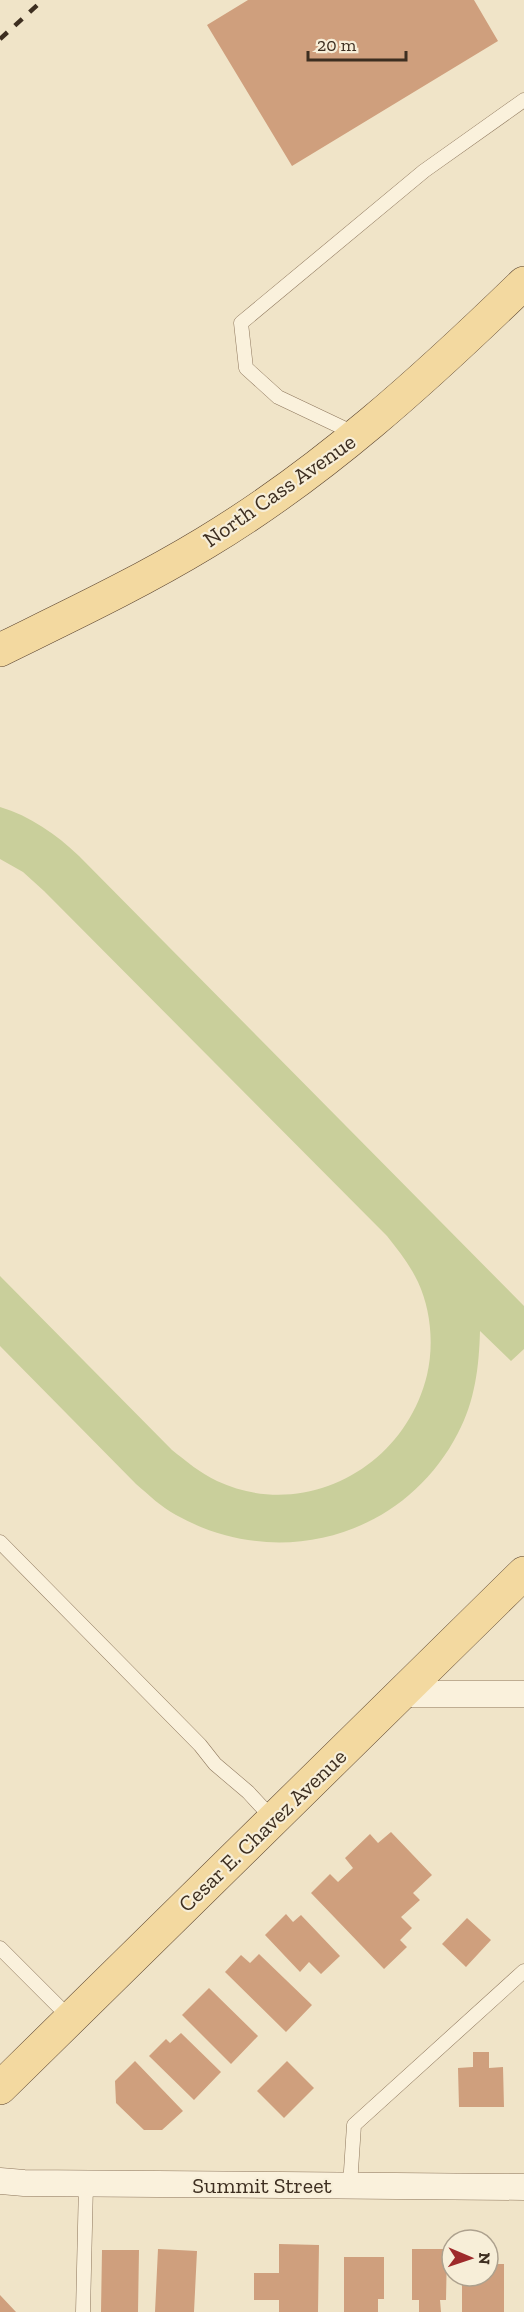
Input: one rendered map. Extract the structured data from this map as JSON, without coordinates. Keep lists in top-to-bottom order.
{
  "streets": {
    "main road": ["North Cass Avenue", "Cesar E. Chavez Avenue"],
    "street": ["Summit Street"]
  },
  "scale_bar": "20 m",
  "north": "right"
}
